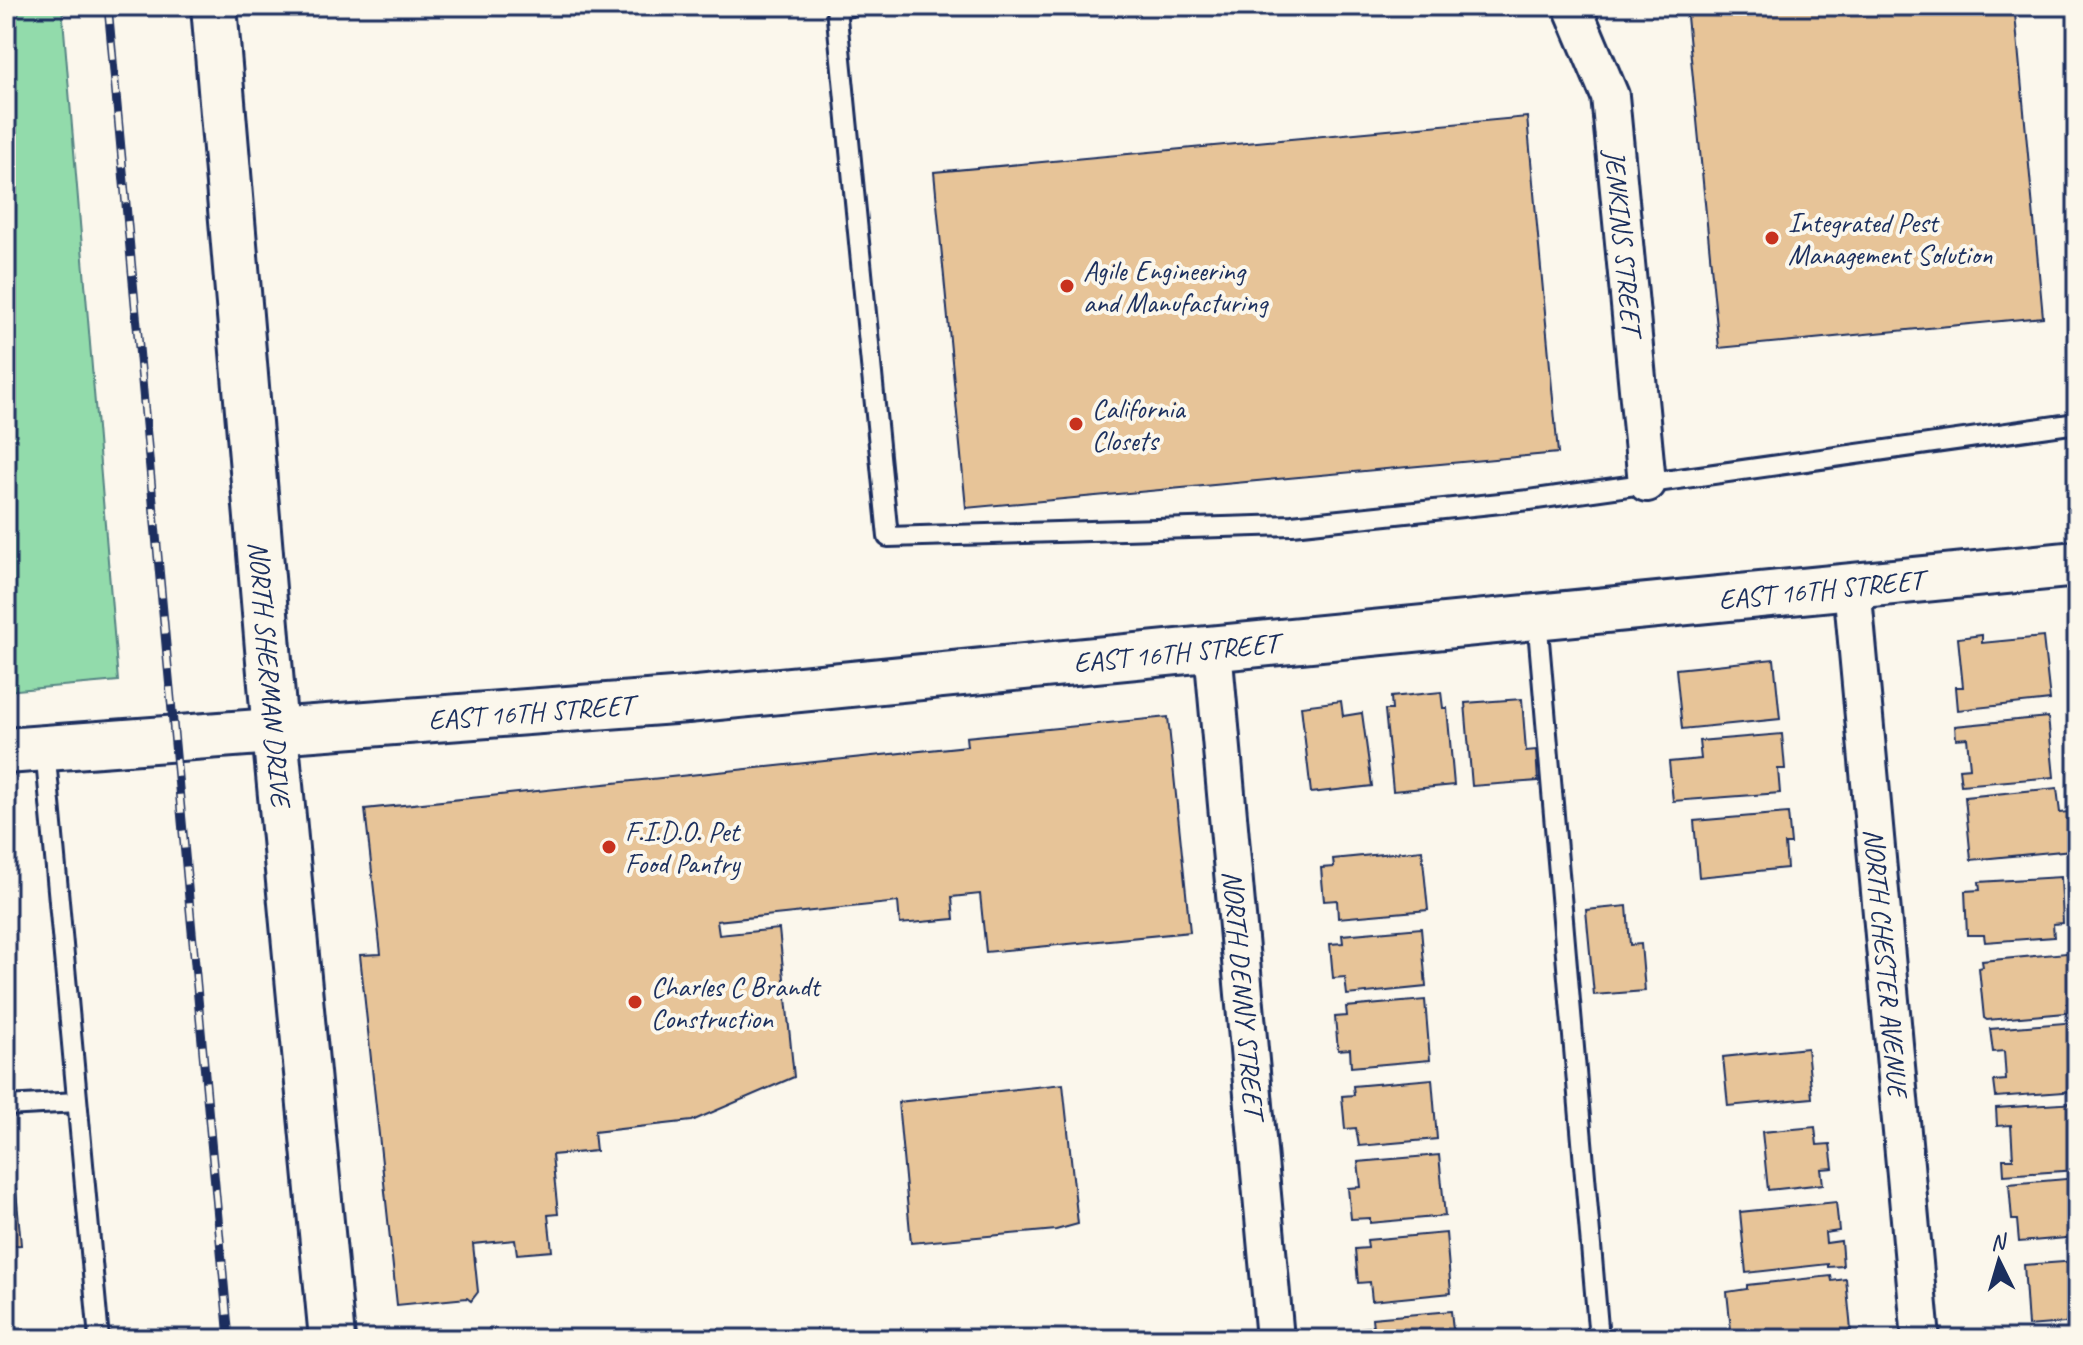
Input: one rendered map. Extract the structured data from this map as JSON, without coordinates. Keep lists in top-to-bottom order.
{
  "streets": {
    "main road": ["EAST 16TH STREET", "NORTH SHERMAN DRIVE"],
    "street": ["JENKINS STREET", "NORTH CHESTER AVENUE", "NORTH DENNY STREET"]
  },
  "crossings": [
    ["EAST 16TH STREET", "NORTH SHERMAN DRIVE"],
    ["EAST 16TH STREET", "NORTH CHESTER AVENUE"],
    ["EAST 16TH STREET", "NORTH DENNY STREET"]
  ],
  "places": [
    "Integrated Pest Management Solution",
    "Agile Engineering and Manufacturing",
    "California Closets",
    "F.I.D.O. Pet Food Pantry",
    "Charles C Brandt Construction"
  ],
  "north": "top"
}
